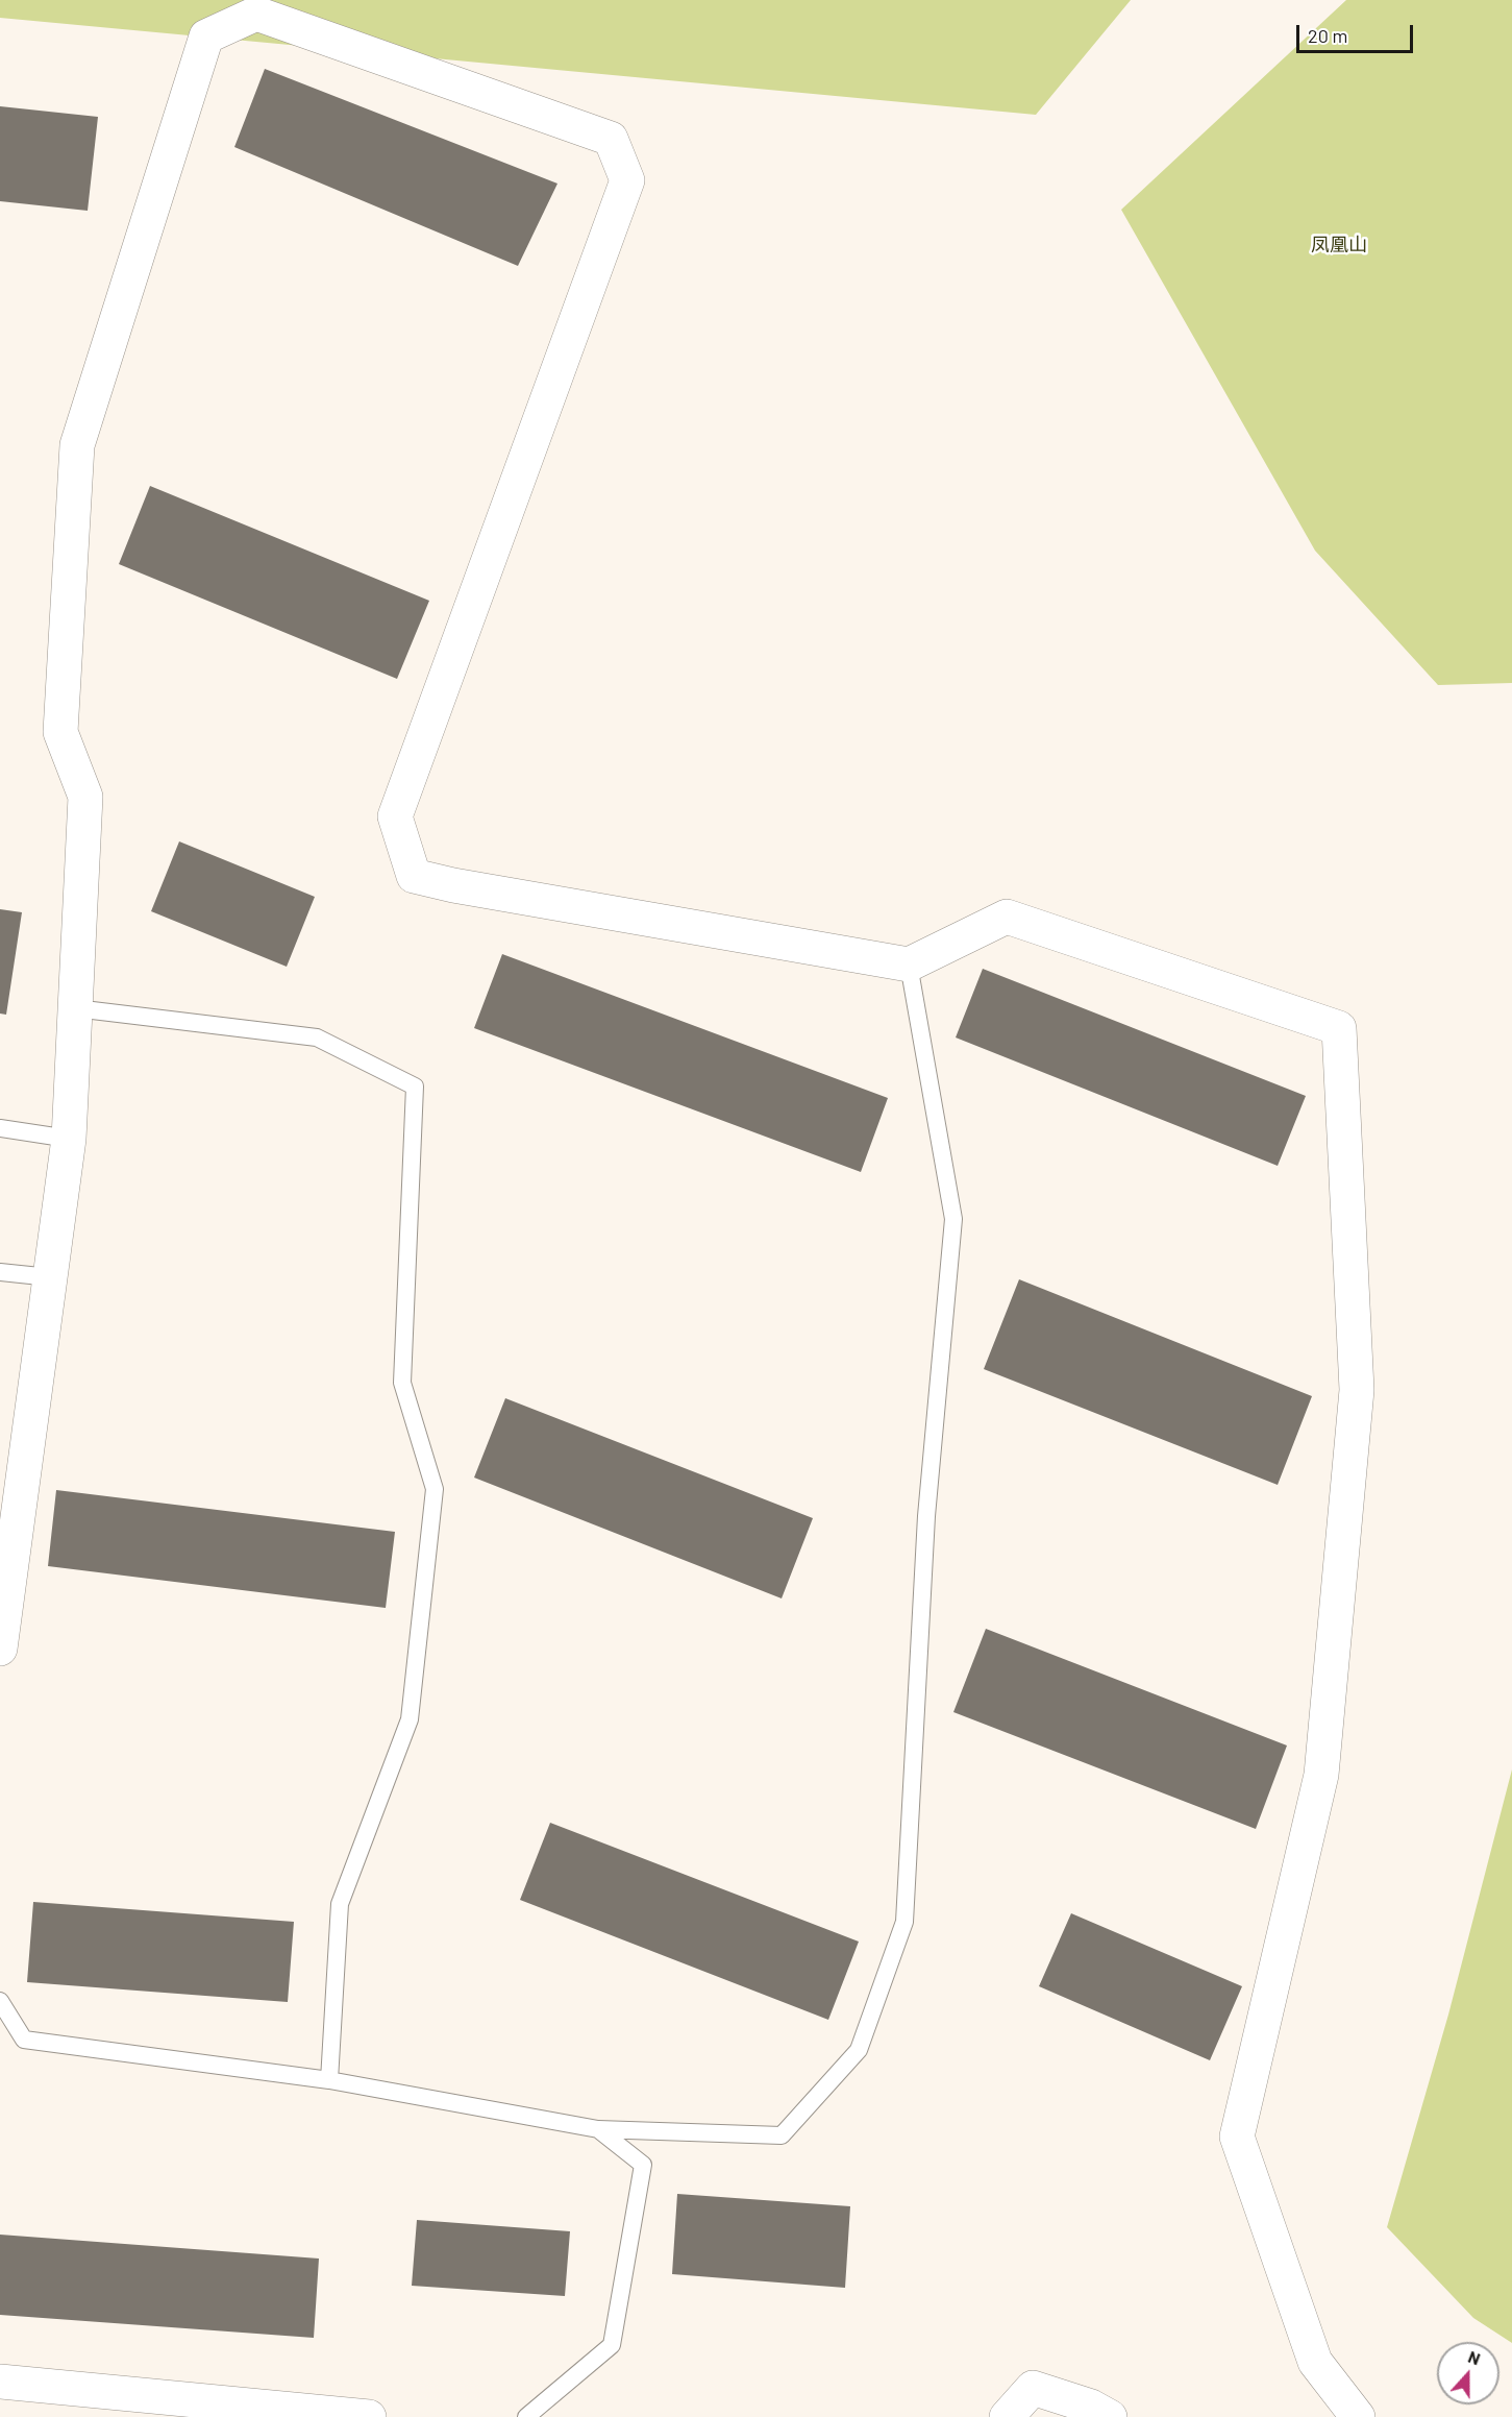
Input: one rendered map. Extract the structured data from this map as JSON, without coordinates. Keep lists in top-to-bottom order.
{
  "parks": ["凤凰山"],
  "scale_bar": "20 m",
  "north": "top"
}
